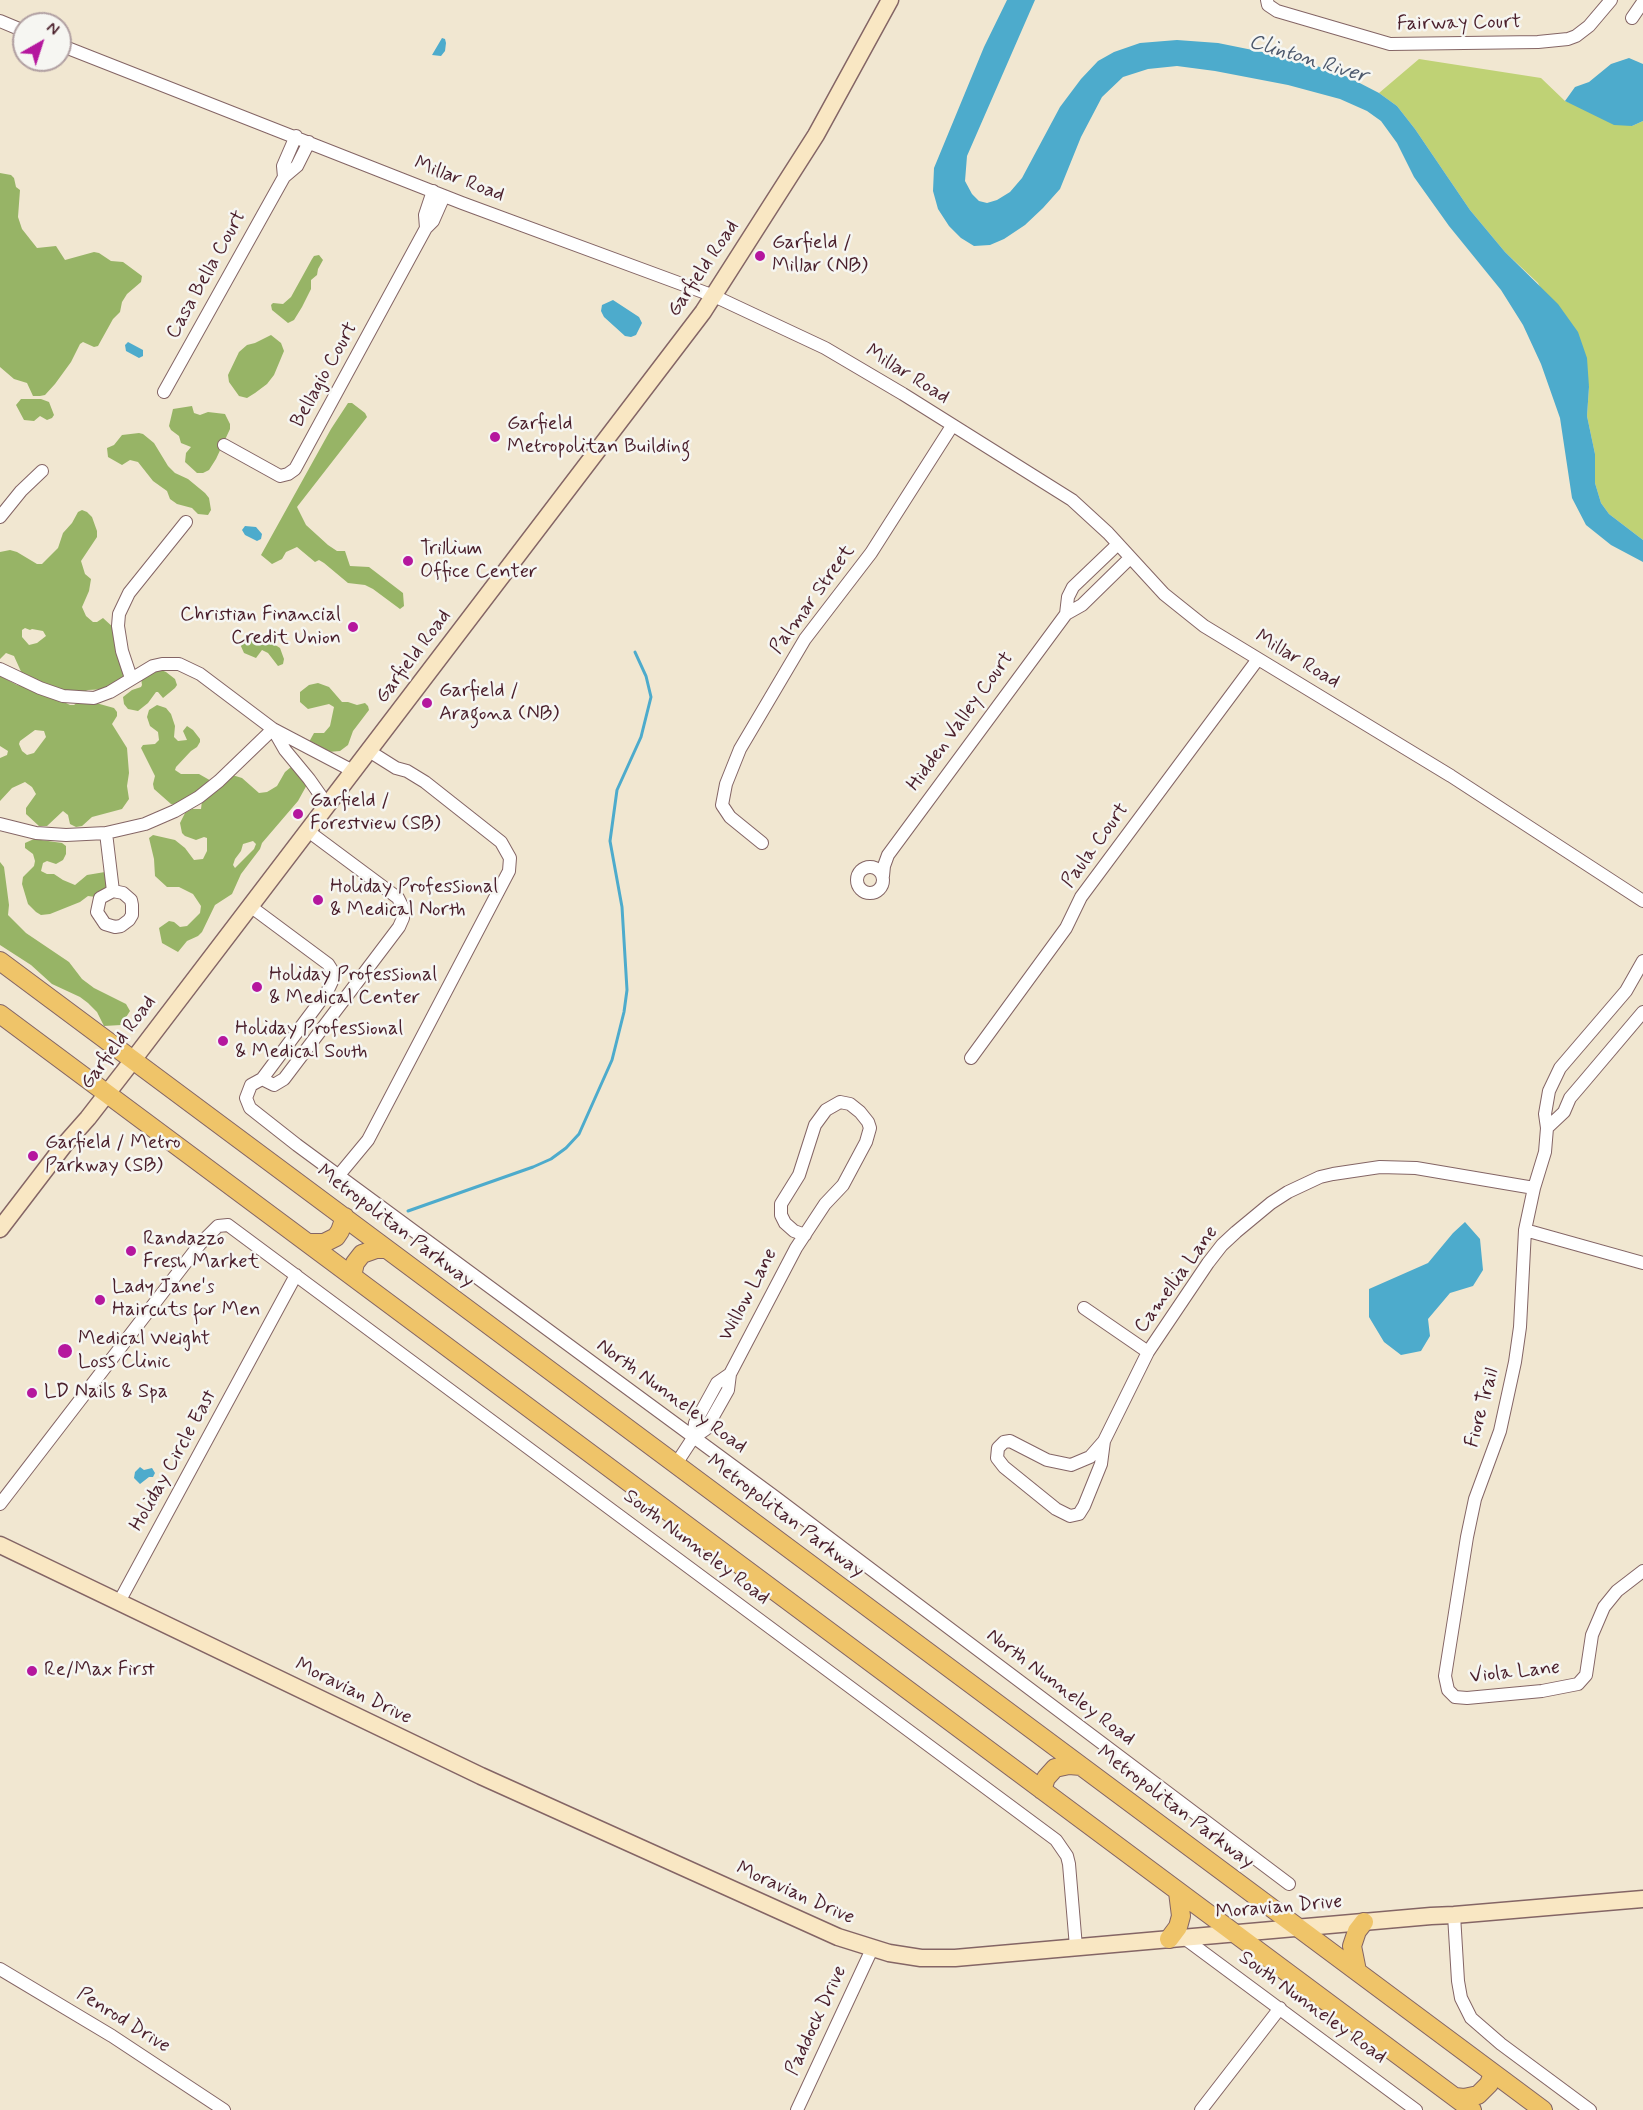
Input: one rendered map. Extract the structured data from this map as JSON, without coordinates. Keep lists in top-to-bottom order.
{
  "streets": {
    "main road": ["Metropolitan Parkway"],
    "street": [
      "Fairway Court",
      "Millar Road",
      "Garfield Road",
      "Casa Bella Court",
      "Bellagio Court",
      "Palmar Street",
      "Hidden Valley Court",
      "Paula Court",
      "Camellia Lane",
      "Willow Lane",
      "North Nunneley Road",
      "Fiore Trail",
      "Holiday Circle East",
      "South Nunneley Road",
      "Viola Lane",
      "Moravian Drive",
      "Penrod Drive",
      "Paddock Drive"
    ]
  },
  "crossings": [
    ["Millar Road", "Garfield Road"],
    ["Millar Road", "Casa Bella Court"],
    ["Millar Road", "Bellagio Court"],
    ["Millar Road", "Palmar Street"],
    ["Millar Road", "Hidden Valley Court"],
    ["Millar Road", "Paula Court"],
    ["Garfield Road", "Metropolitan Parkway"],
    ["Garfield Road", "North Nunneley Road"],
    ["Metropolitan Parkway", "Willow Lane"],
    ["Metropolitan Parkway", "Moravian Drive"],
    ["Camellia Lane", "Fiore Trail"],
    ["Willow Lane", "North Nunneley Road"],
    ["Fiore Trail", "Viola Lane"],
    ["Holiday Circle East", "South Nunneley Road"],
    ["Holiday Circle East", "Moravian Drive"],
    ["South Nunneley Road", "Moravian Drive"],
    ["Moravian Drive", "Paddock Drive"]
  ],
  "water": ["Clinton River"],
  "places": [
    "Garfield / Millar (NB)",
    "Garfield Metropolitan Building",
    "Trillium Office Center",
    "Christian Financial Credit Union",
    "Garfield / Aragona (NB)",
    "Garfield / Forestview (SB)",
    "Holiday Professional & Medical North",
    "Holiday Professional & Medical Center",
    "Holiday Professional & Medical South",
    "Garfield / Metro Parkway (SB)",
    "Randazzo Fresh Market",
    "Lady Jane's Haircuts for Men",
    "Medical Weight Loss Clinic",
    "LD Nails & Spa",
    "Re/Max First"
  ],
  "north": "top right"
}
